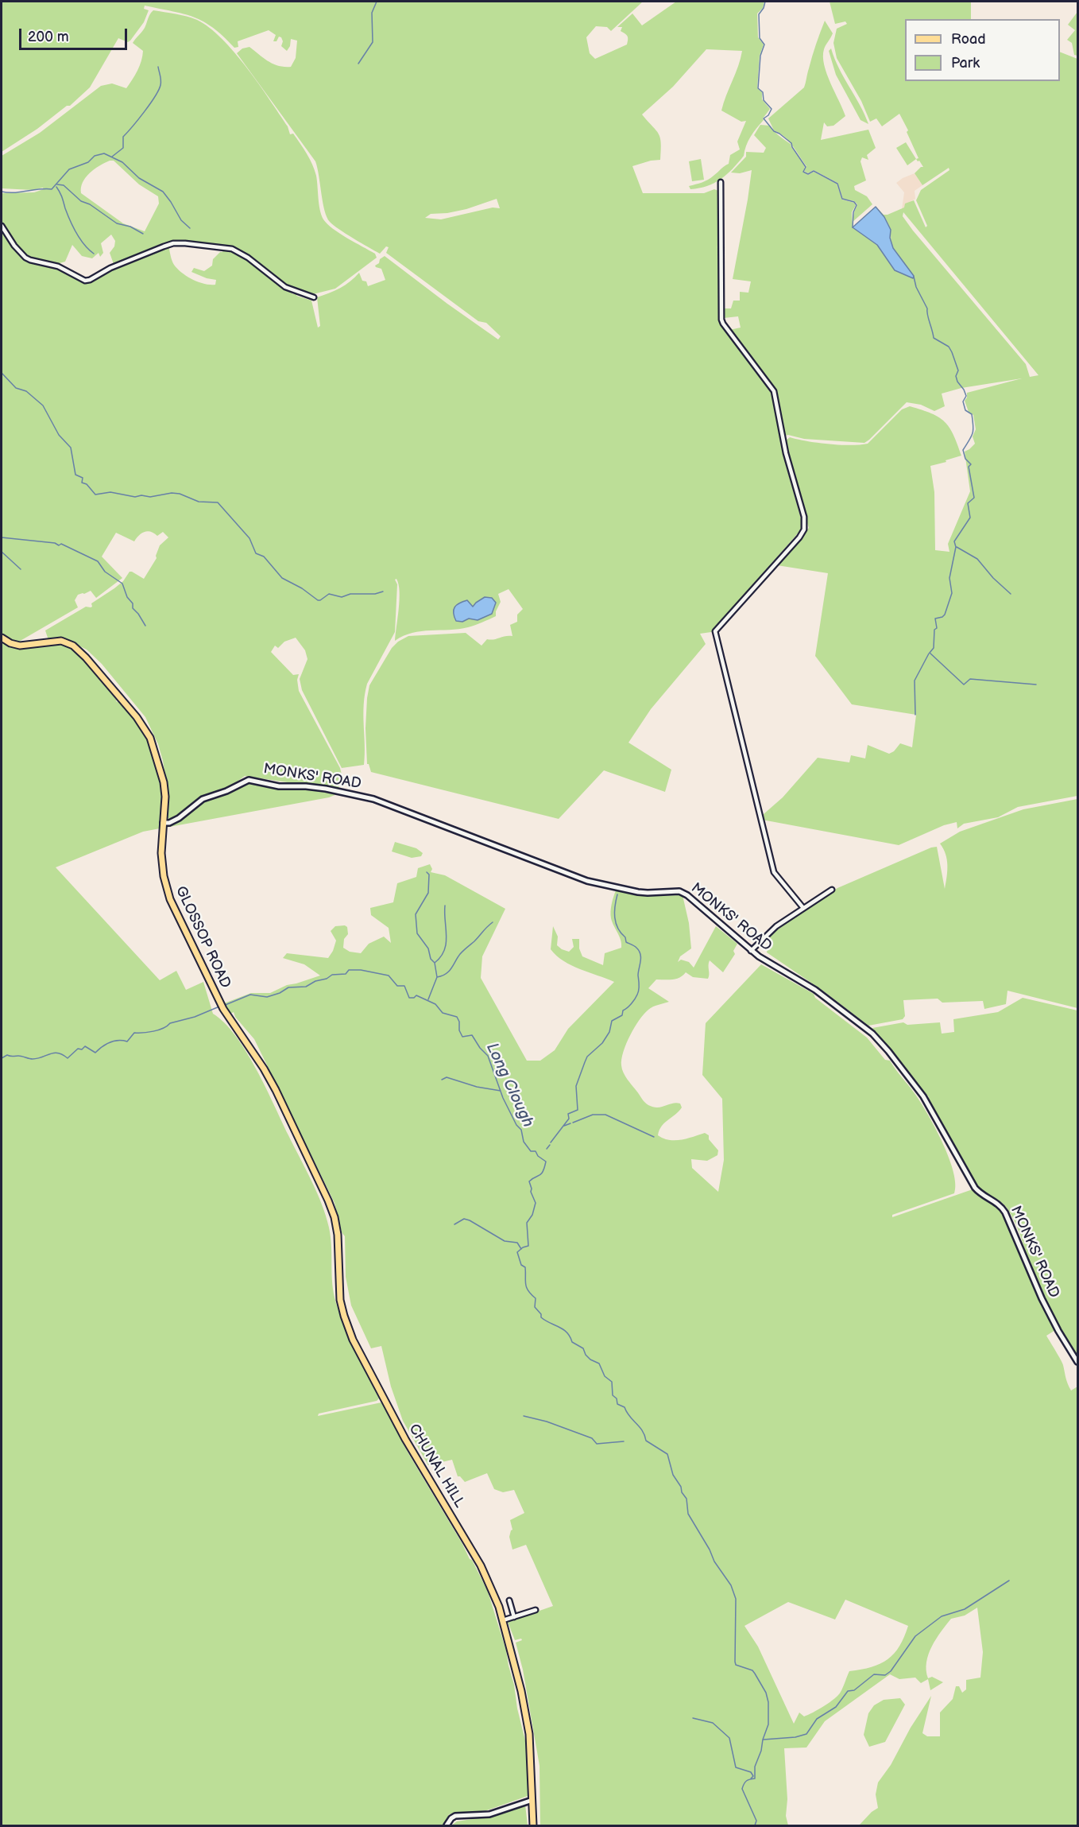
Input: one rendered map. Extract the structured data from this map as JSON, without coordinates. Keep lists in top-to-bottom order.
{
  "streets": {
    "main road": ["GLOSSOP ROAD", "CHUNAL HILL"],
    "street": ["MONKS' ROAD"]
  },
  "crossings": [
    ["MONKS' ROAD", "GLOSSOP ROAD"],
    ["GLOSSOP ROAD", "CHUNAL HILL"]
  ],
  "water": ["Long Clough"],
  "legend": ["Road", "Park"],
  "scale_bar": "200 m"
}
